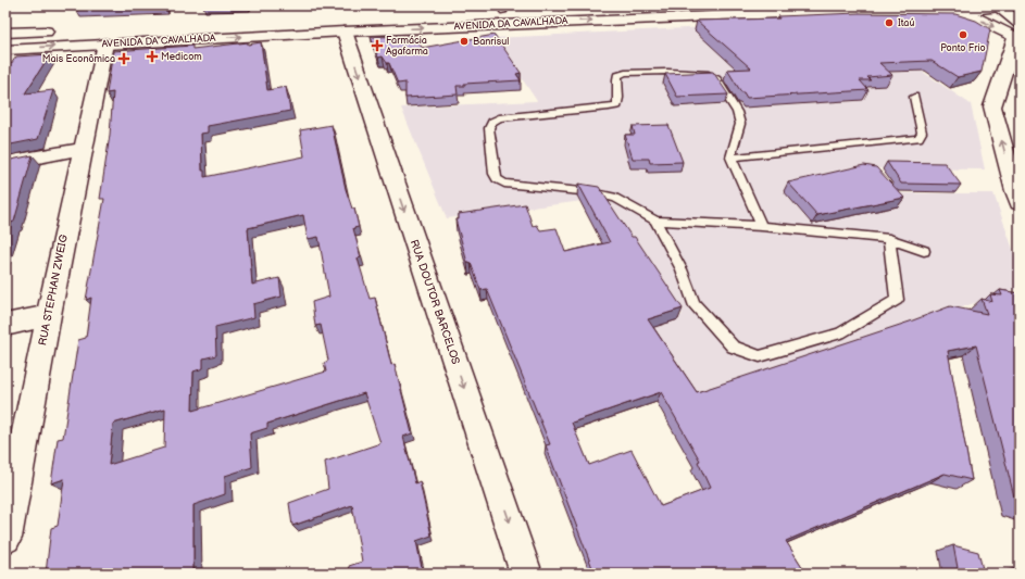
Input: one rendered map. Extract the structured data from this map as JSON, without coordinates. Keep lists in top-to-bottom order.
{
  "streets": {
    "main road": ["AVENIDA DA CAVALHADA", "RUA STEPHAN ZWEIG", "RUA DOUTOR BARCELOS"]
  },
  "crossings": [
    ["AVENIDA DA CAVALHADA", "RUA STEPHAN ZWEIG"],
    ["AVENIDA DA CAVALHADA", "RUA DOUTOR BARCELOS"]
  ],
  "one_way": ["RUA DOUTOR BARCELOS"],
  "places": {
    "other": ["Itaú", "Ponto Frio", "Banrisul"],
    "health": ["Farmácia Agafarma", "Medicom", "Mais Econômica"]
  }
}
